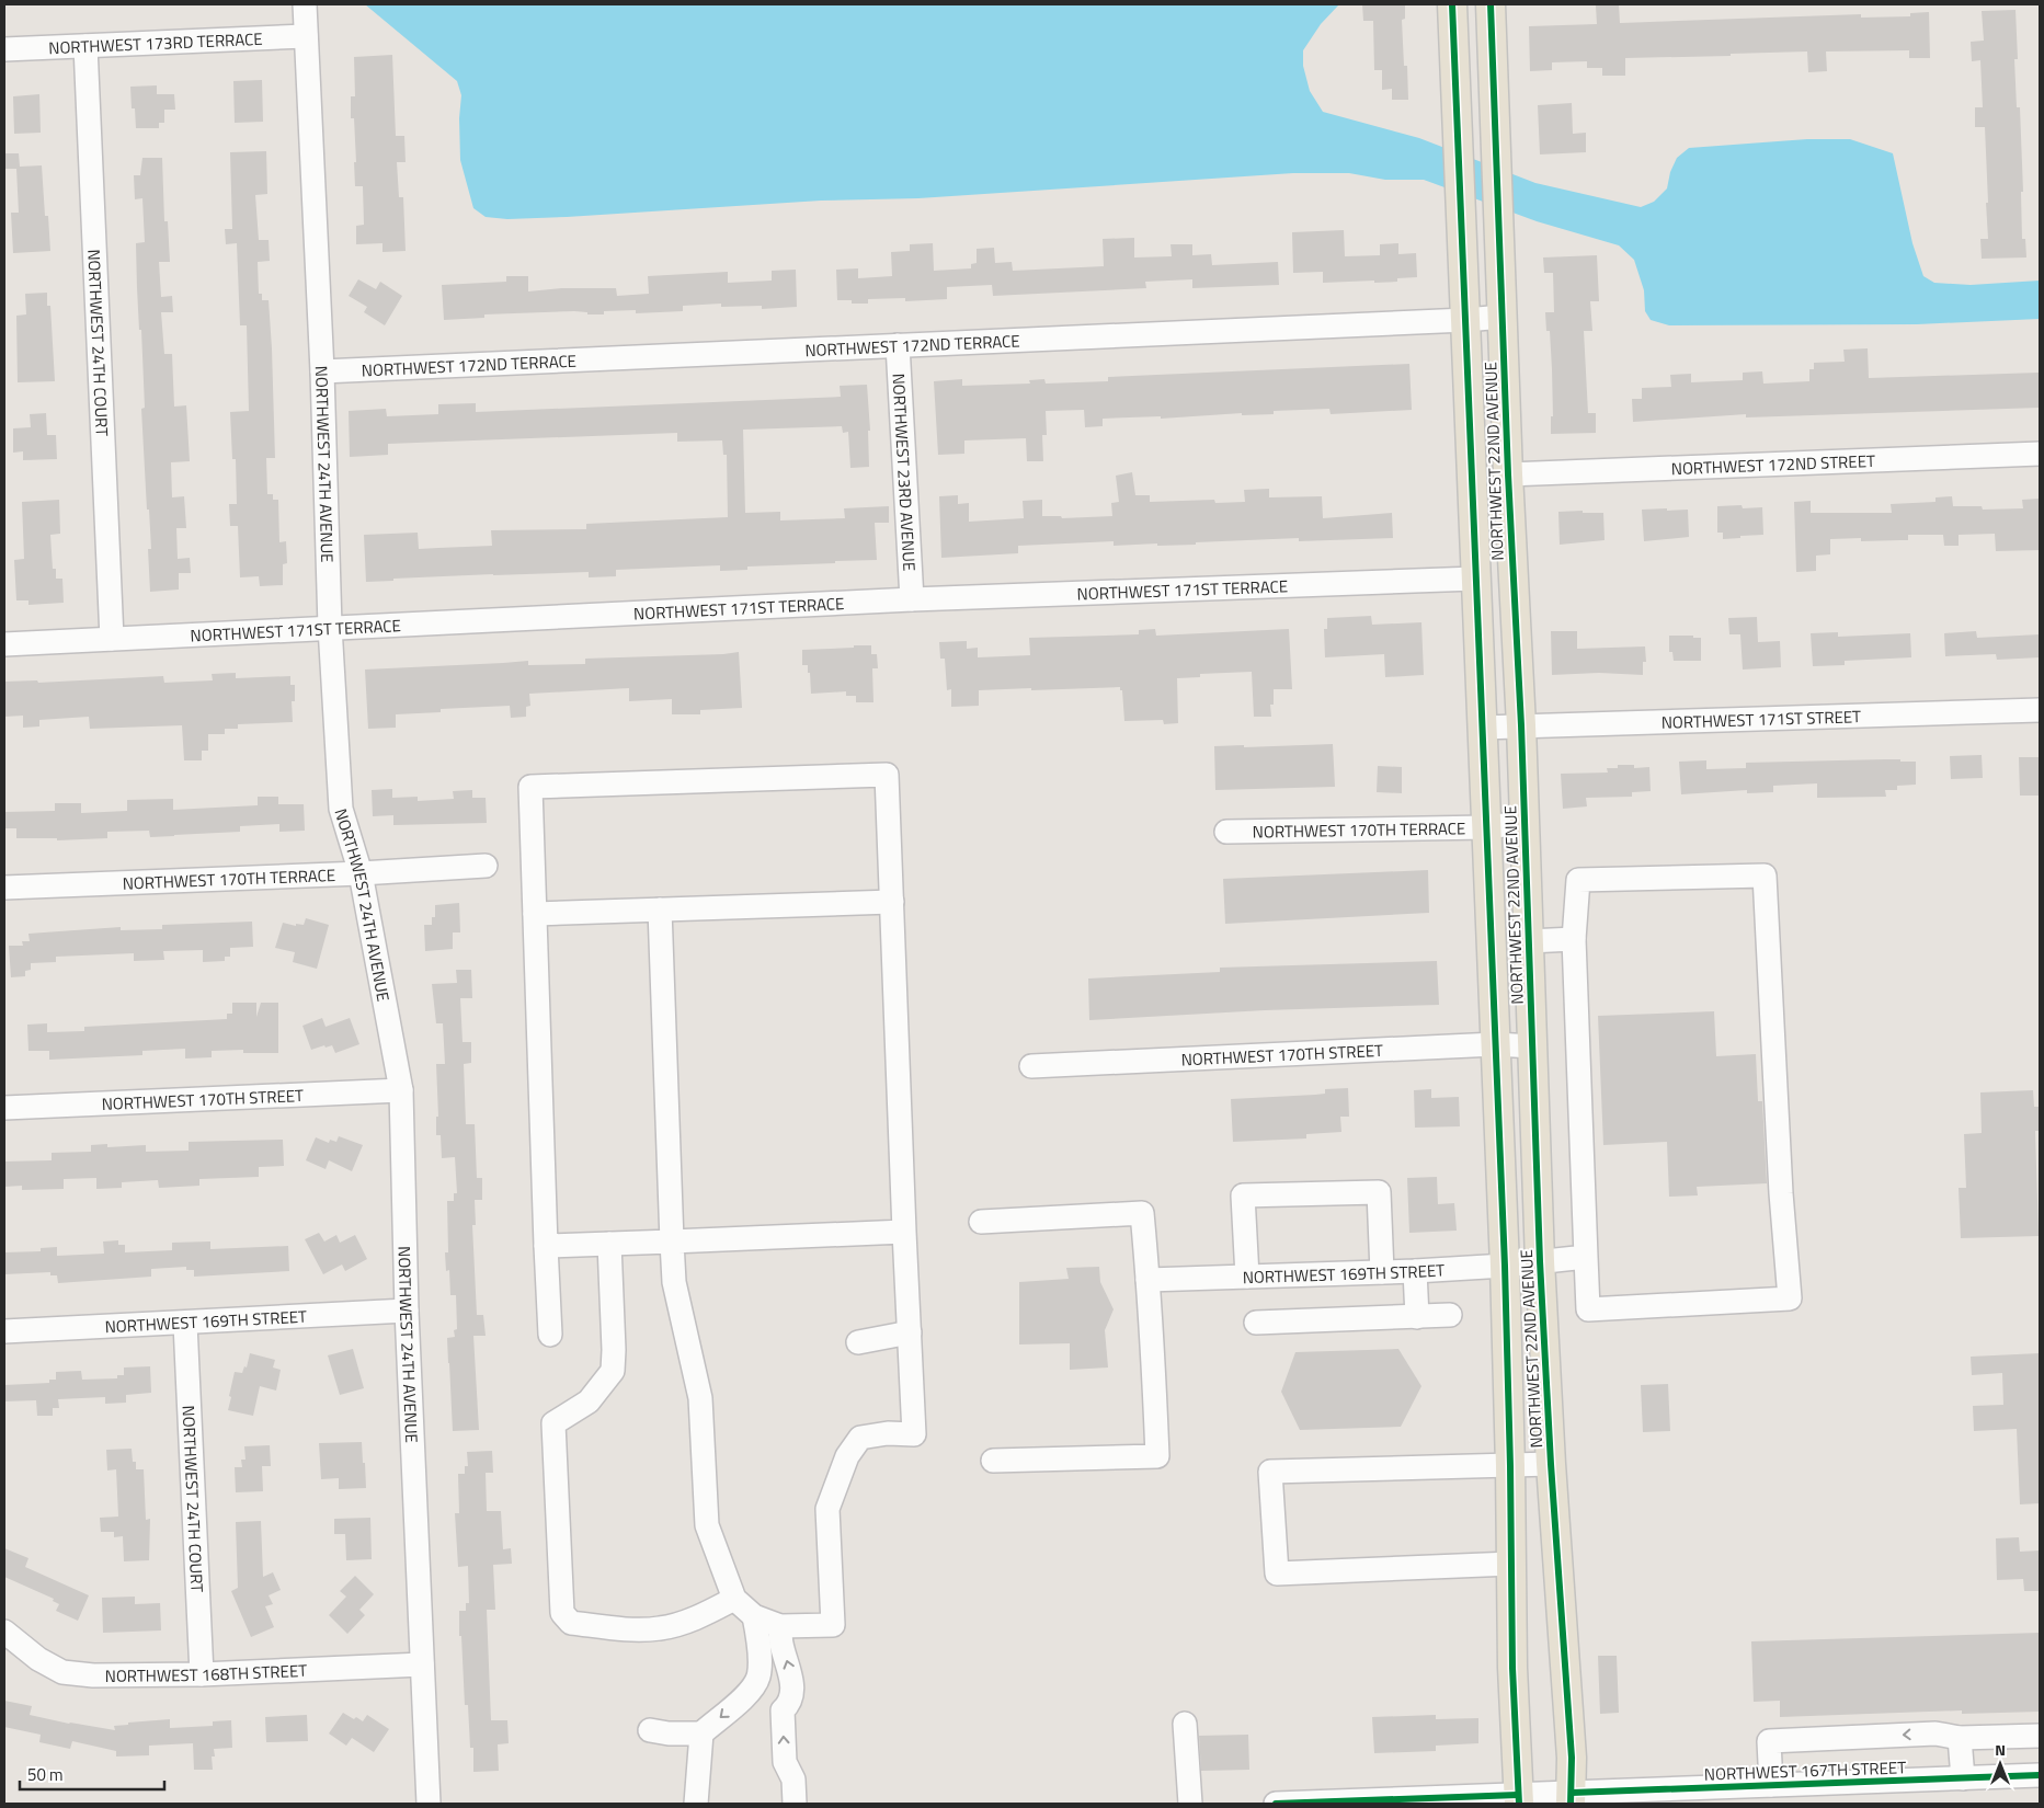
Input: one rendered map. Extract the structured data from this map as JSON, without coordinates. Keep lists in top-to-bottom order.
{
  "streets": {
    "main road": ["NORTHWEST 22ND AVENUE"],
    "street": [
      "NORTHWEST 173RD TERRACE",
      "NORTHWEST 24TH COURT",
      "NORTHWEST 172ND TERRACE",
      "NORTHWEST 24TH AVENUE",
      "NORTHWEST 172ND STREET",
      "NORTHWEST 23RD AVENUE",
      "NORTHWEST 171ST TERRACE",
      "NORTHWEST 171ST STREET",
      "NORTHWEST 170TH TERRACE",
      "NORTHWEST 170TH STREET",
      "NORTHWEST 169TH STREET",
      "NORTHWEST 168TH STREET",
      "NORTHWEST 167TH STREET"
    ]
  },
  "crossings": [
    ["NORTHWEST 173RD TERRACE", "NORTHWEST 24TH COURT"],
    ["NORTHWEST 173RD TERRACE", "NORTHWEST 24TH AVENUE"],
    ["NORTHWEST 24TH COURT", "NORTHWEST 171ST TERRACE"],
    ["NORTHWEST 24TH COURT", "NORTHWEST 169TH STREET"],
    ["NORTHWEST 24TH COURT", "NORTHWEST 168TH STREET"],
    ["NORTHWEST 172ND TERRACE", "NORTHWEST 22ND AVENUE"],
    ["NORTHWEST 172ND TERRACE", "NORTHWEST 24TH AVENUE"],
    ["NORTHWEST 172ND TERRACE", "NORTHWEST 23RD AVENUE"],
    ["NORTHWEST 22ND AVENUE", "NORTHWEST 172ND STREET"],
    ["NORTHWEST 22ND AVENUE", "NORTHWEST 171ST TERRACE"],
    ["NORTHWEST 22ND AVENUE", "NORTHWEST 171ST STREET"],
    ["NORTHWEST 22ND AVENUE", "NORTHWEST 170TH TERRACE"],
    ["NORTHWEST 22ND AVENUE", "NORTHWEST 170TH STREET"],
    ["NORTHWEST 22ND AVENUE", "NORTHWEST 169TH STREET"],
    ["NORTHWEST 22ND AVENUE", "NORTHWEST 167TH STREET"],
    ["NORTHWEST 24TH AVENUE", "NORTHWEST 171ST TERRACE"],
    ["NORTHWEST 24TH AVENUE", "NORTHWEST 170TH TERRACE"],
    ["NORTHWEST 24TH AVENUE", "NORTHWEST 170TH STREET"],
    ["NORTHWEST 24TH AVENUE", "NORTHWEST 169TH STREET"],
    ["NORTHWEST 24TH AVENUE", "NORTHWEST 168TH STREET"],
    ["NORTHWEST 23RD AVENUE", "NORTHWEST 171ST TERRACE"]
  ],
  "scale_bar": "50 m",
  "north": "top"
}
